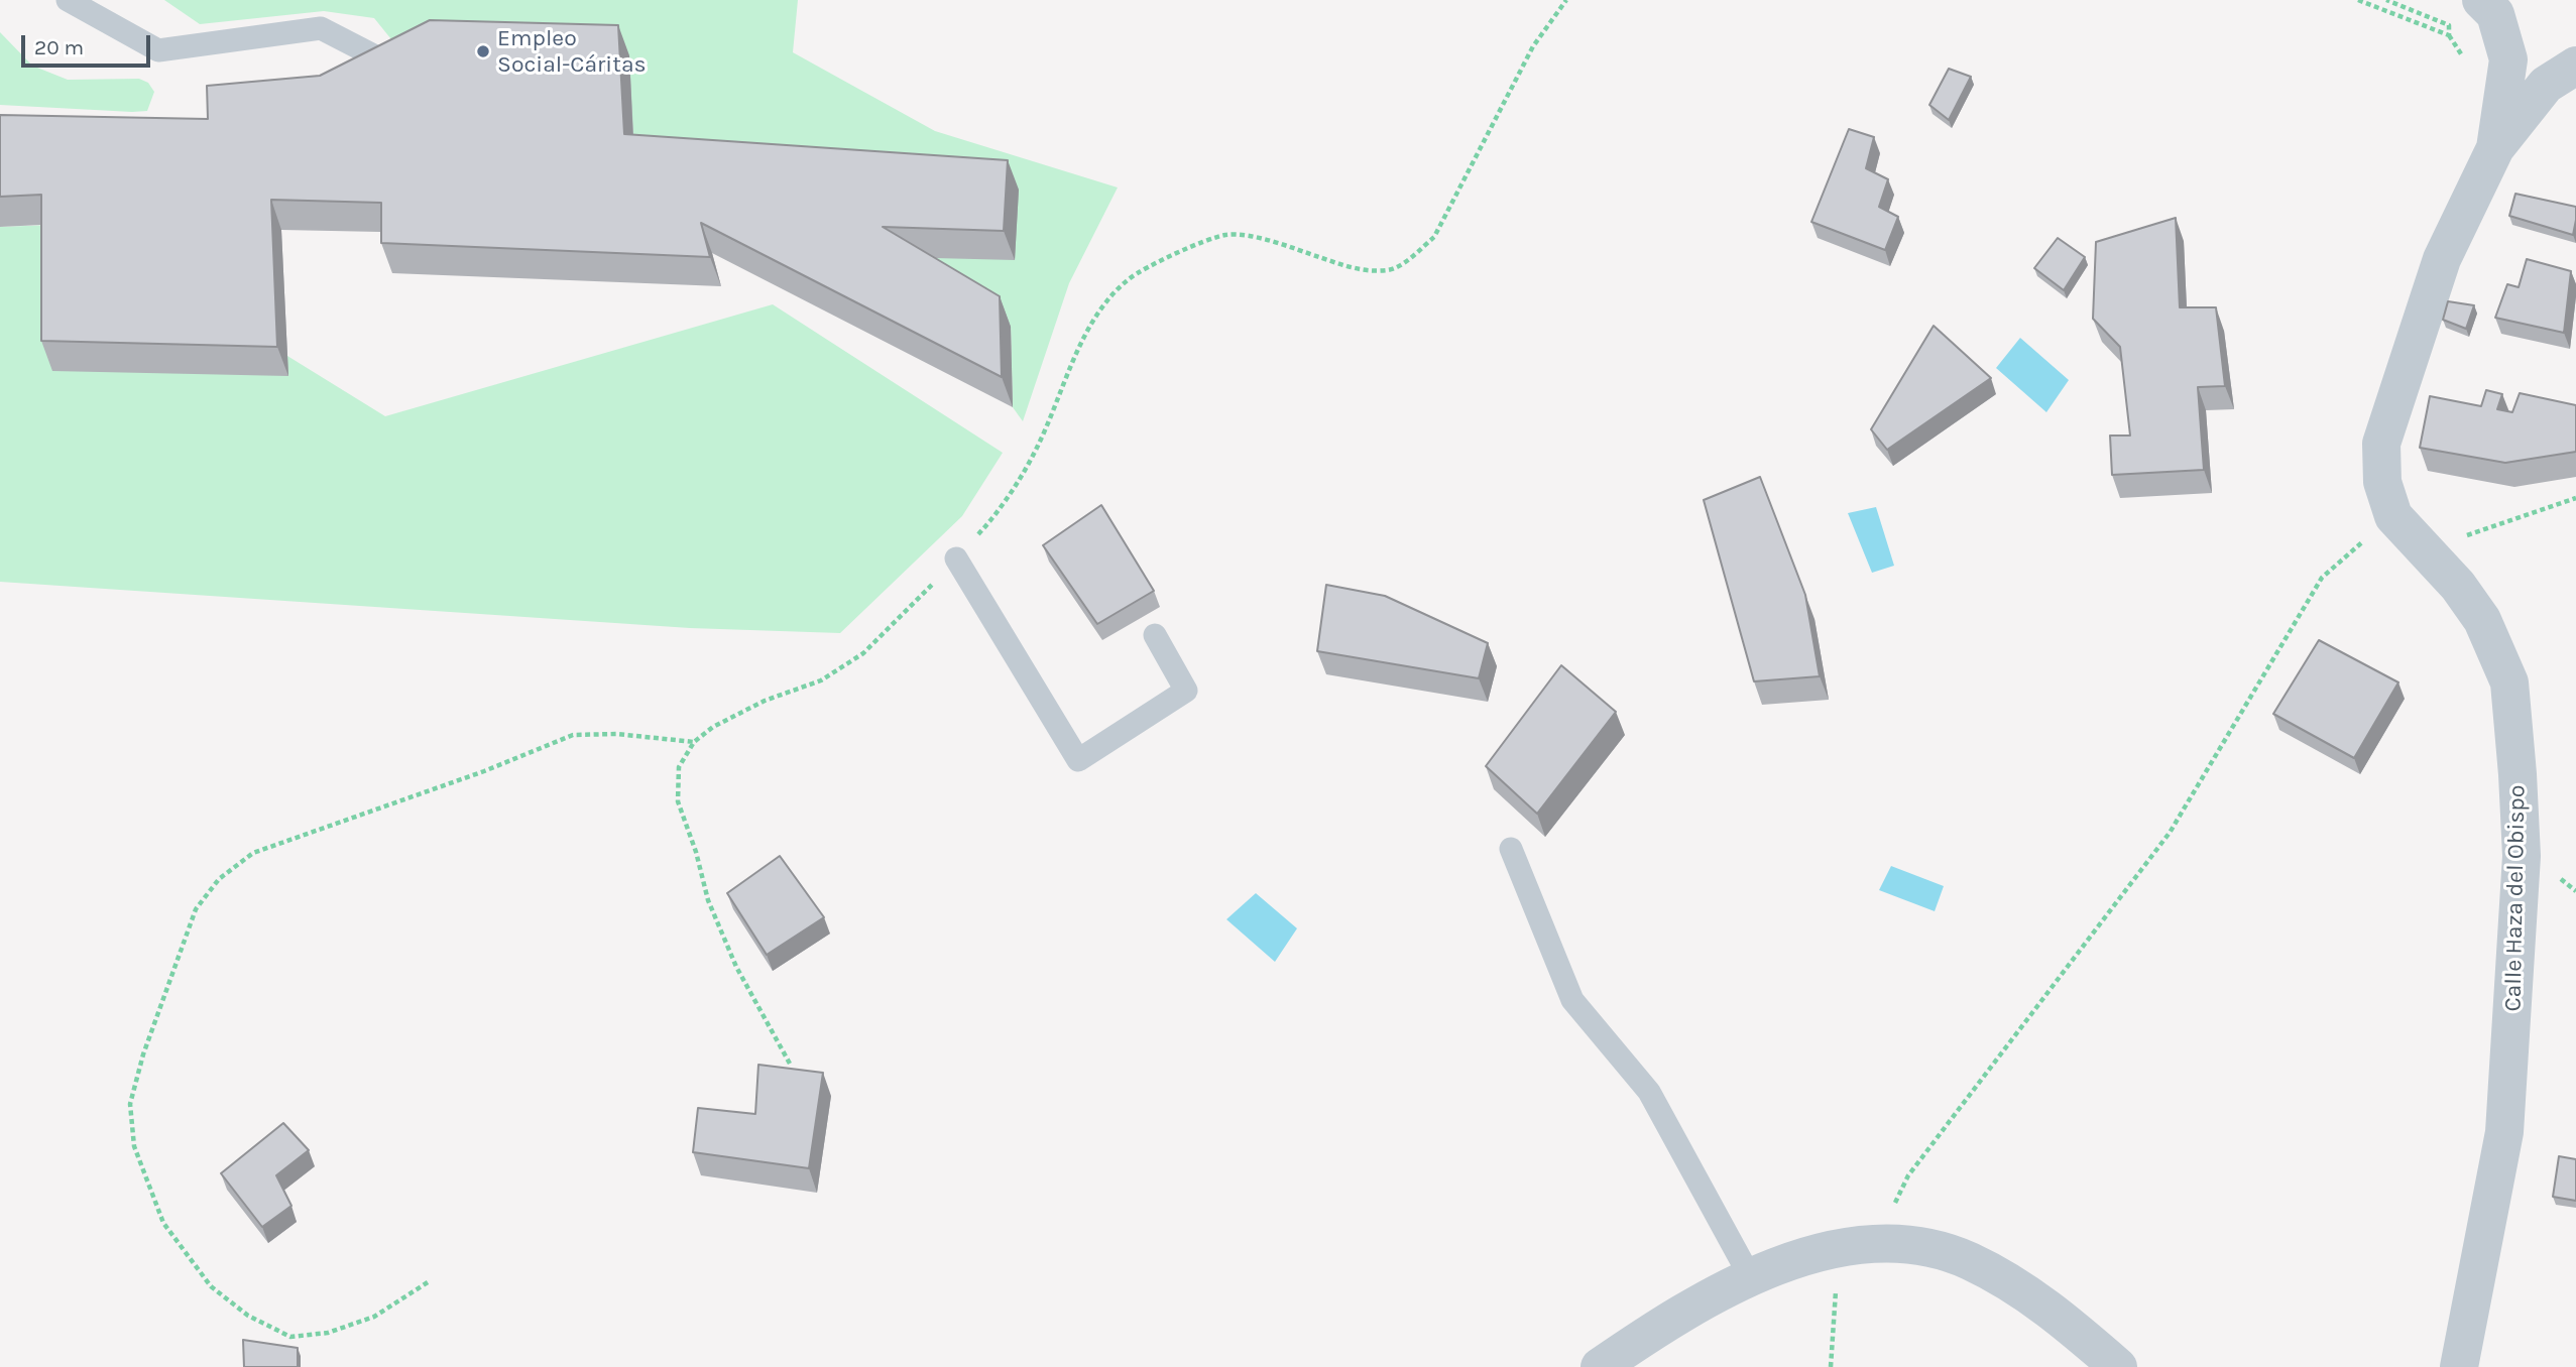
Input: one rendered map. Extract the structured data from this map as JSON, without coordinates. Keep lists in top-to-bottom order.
{
  "streets": {
    "street": ["Calle Haza del Obispo"]
  },
  "places": ["Empleo Social-Cáritas"],
  "scale_bar": "20 m"
}
